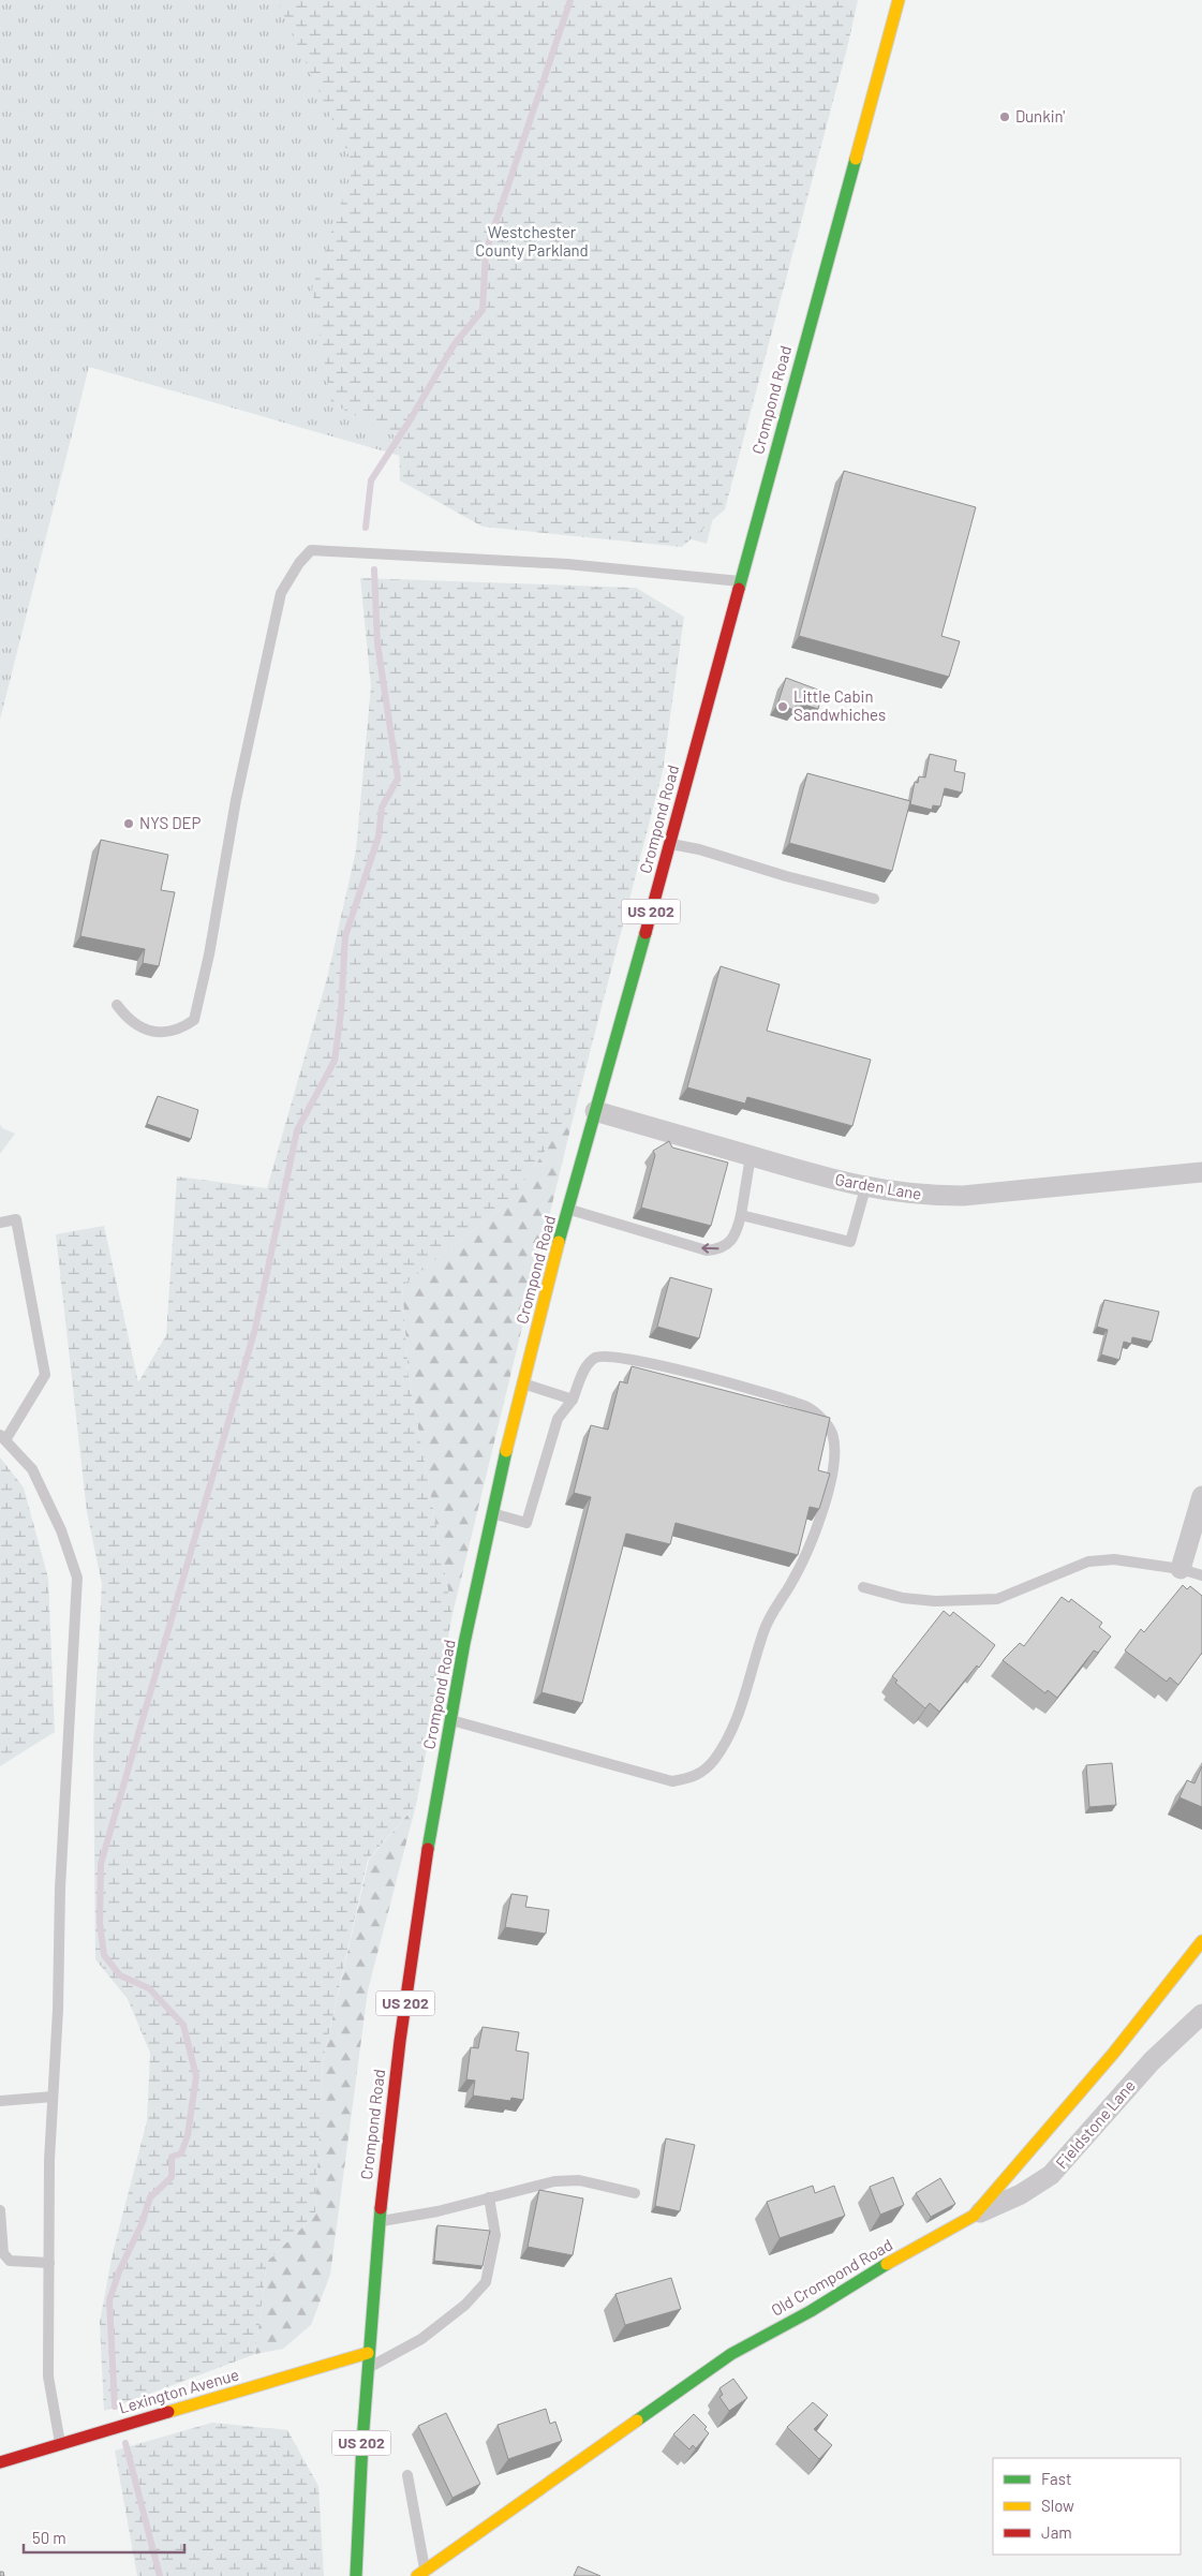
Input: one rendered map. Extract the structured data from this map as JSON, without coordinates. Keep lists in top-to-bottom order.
{
  "streets": {
    "main road": [
      "Crompond Road",
      "US 202",
      "Old Crompond Road",
      "Lexington Avenue"
    ],
    "street": ["Garden Lane", "Fieldstone Lane"]
  },
  "crossings": [
    ["Crompond Road", "Garden Lane"],
    ["Crompond Road", "Lexington Avenue"],
    ["Fieldstone Lane", "Old Crompond Road"]
  ],
  "parks": ["Westchester County Parkland"],
  "places": ["Dunkin'", "Little Cabin Sandwhiches", "NYS DEP"],
  "legend": ["Fast", "Slow", "Jam"],
  "scale_bar": "50 m"
}
